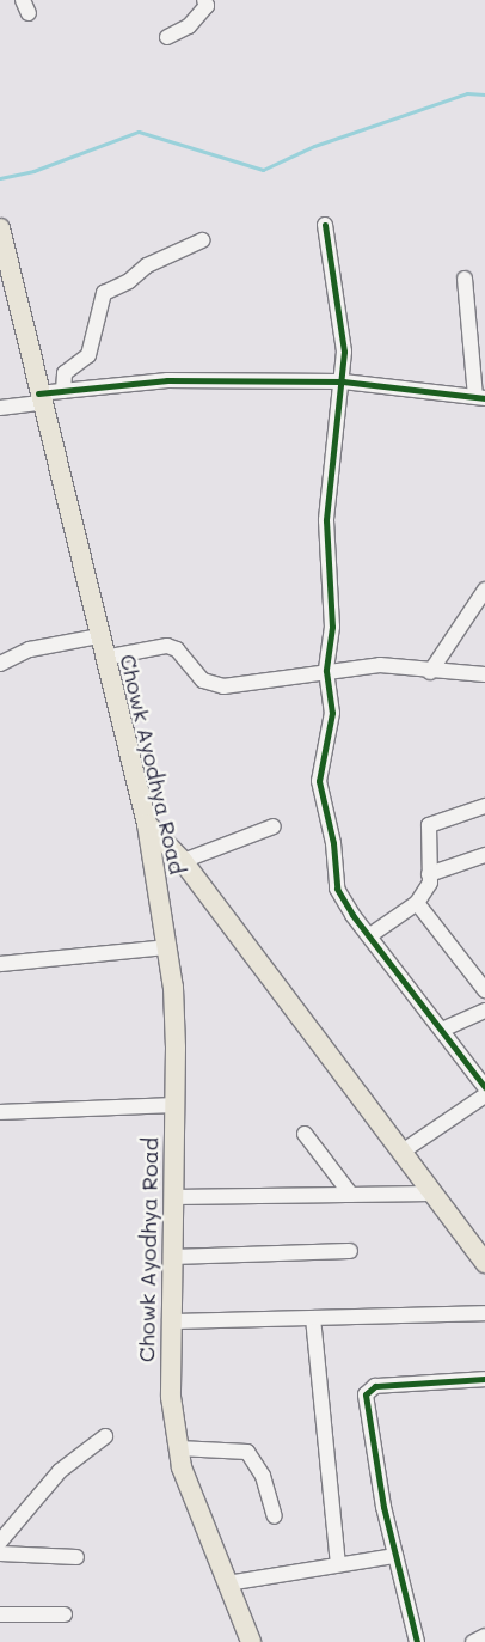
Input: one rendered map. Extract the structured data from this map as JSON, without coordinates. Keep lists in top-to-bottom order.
{
  "streets": {
    "main road": ["Chowk Ayodhya Road"]
  }
}
